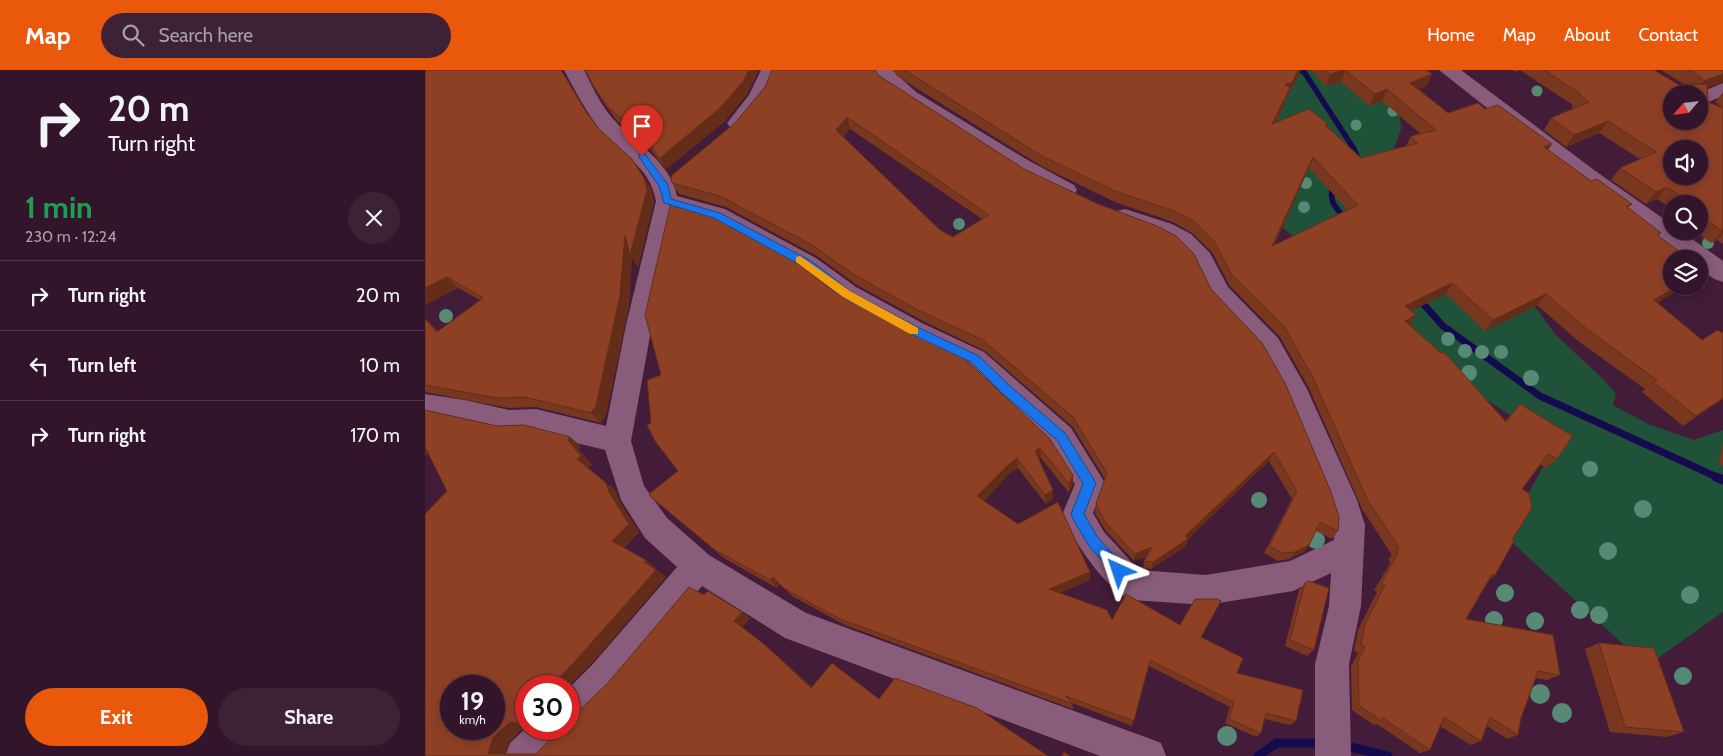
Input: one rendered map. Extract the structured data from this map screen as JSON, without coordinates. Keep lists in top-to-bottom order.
{
  "north": "bottom left",
  "page": {
    "header": "Map",
    "search": "Search here",
    "nav": [
      "Home",
      "Map",
      "About",
      "Contact"
    ],
    "turn": ["20 m", "Turn right"],
    "heading": ["1 min", "230 m · 12:24"],
    "list": [
      {
        "name": "Turn right",
        "value": "20 m"
      },
      {
        "name": "Turn left",
        "value": "10 m"
      },
      {
        "name": "Turn right",
        "value": "170 m"
      }
    ],
    "speed": "19 km/h",
    "limit": "30",
    "buttons": ["Exit", "Share"]
  }
}
